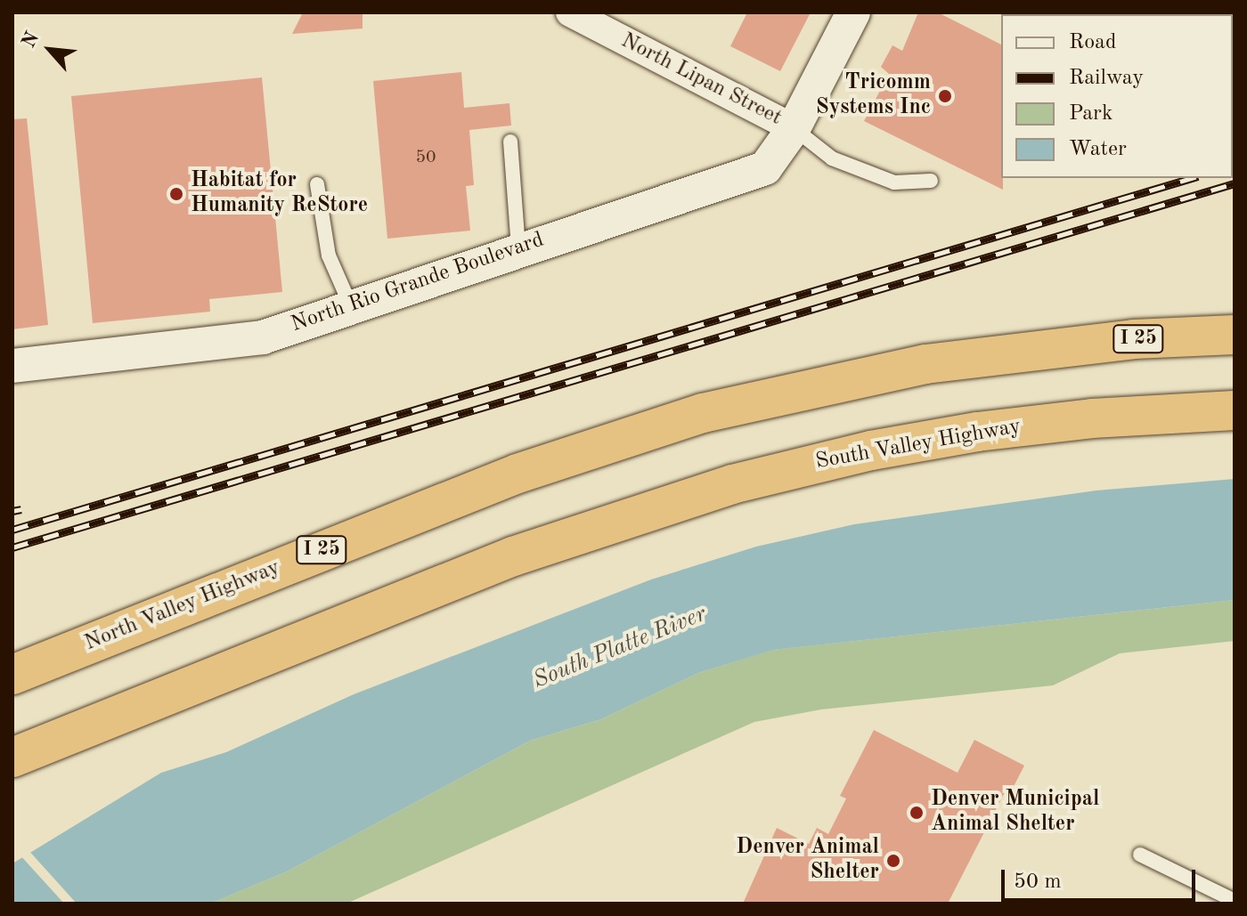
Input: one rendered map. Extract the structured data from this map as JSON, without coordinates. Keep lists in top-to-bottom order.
{
  "streets": {
    "highway": ["I 25", "South Valley Highway", "North Valley Highway"],
    "street": ["North Lipan Street", "North Rio Grande Boulevard"]
  },
  "crossings": [
    ["North Lipan Street", "North Rio Grande Boulevard"]
  ],
  "water": ["South Platte River"],
  "places": [
    "Tricomm Systems Inc",
    "Habitat for Humanity ReStore",
    "Denver Municipal Animal Shelter",
    "Denver Animal Shelter"
  ],
  "house_numbers": ["50"],
  "legend": [
    "Road",
    "Railway",
    "Park",
    "Water"
  ],
  "scale_bar": "50 m",
  "north": "top left"
}
